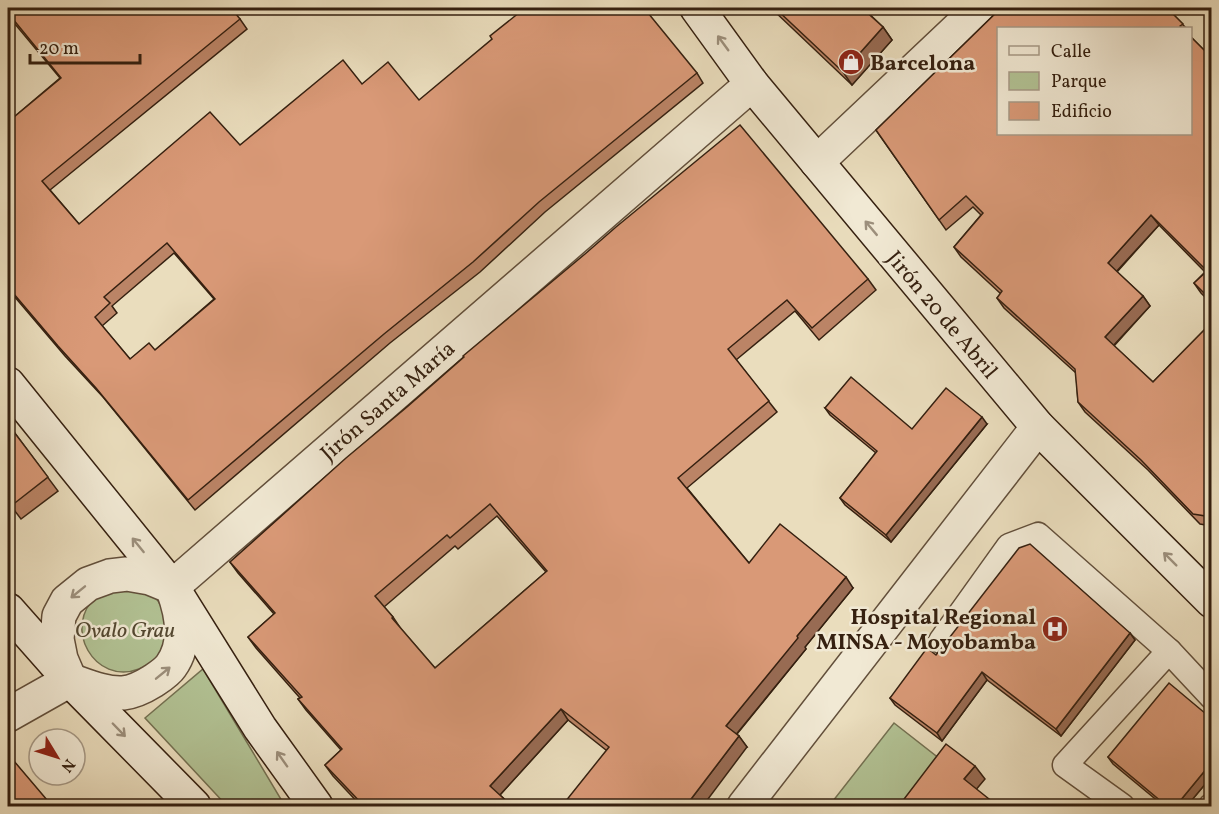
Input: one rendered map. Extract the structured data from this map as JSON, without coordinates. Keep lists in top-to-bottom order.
{
  "streets": {
    "street": ["Jirón 20 de Abril", "Jirón Santa María"]
  },
  "crossings": [
    ["Jirón 20 de Abril", "Jirón Santa María"]
  ],
  "one_way": ["Jirón 20 de Abril"],
  "parks": ["Ovalo Grau"],
  "places": {
    "shop": ["Barcelona"],
    "hospital": ["Hospital Regional MINSA - Moyobamba"]
  },
  "legend": ["Calle", "Parque", "Edificio"],
  "scale_bar": "20 m",
  "north": "bottom right"
}
